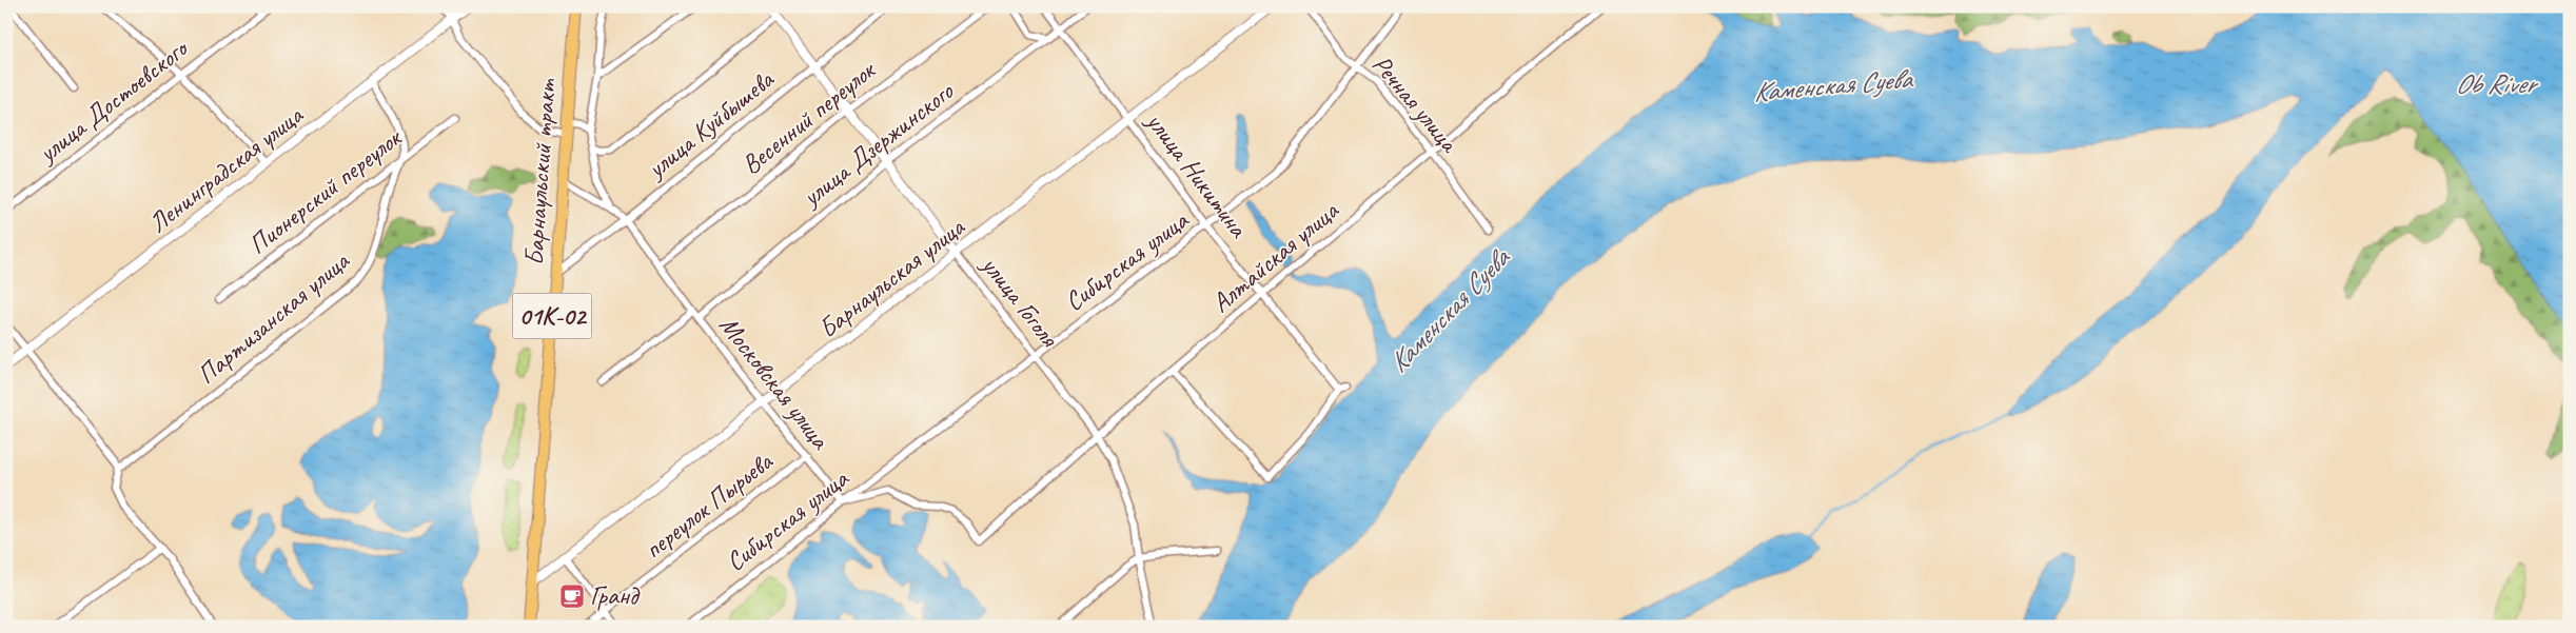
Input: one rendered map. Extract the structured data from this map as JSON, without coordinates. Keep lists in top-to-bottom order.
{
  "streets": {
    "main road": ["Барнаульский тракт", "01К-02"],
    "street": [
      "улица Достоевского",
      "Речная улица",
      "Весенний переулок",
      "улица Куйбышева",
      "улица Дзержинского",
      "Ленинградская улица",
      "улица Никитина",
      "Пионерский переулок",
      "Алтайская улица",
      "Сибирская улица",
      "Барнаульская улица",
      "улица Гоголя",
      "Партизанская улица",
      "Московская улица",
      "переулок Пырьева"
    ]
  },
  "crossings": [
    ["Речная улица", "Алтайская улица"],
    ["Речная улица", "Сибирская улица"],
    ["Весенний переулок", "улица Гоголя"],
    ["Весенний переулок", "Московская улица"],
    ["улица Куйбышева", "Барнаульский тракт"],
    ["улица Куйбышева", "улица Гоголя"],
    ["улица Куйбышева", "Московская улица"],
    ["улица Дзержинского", "улица Никитина"],
    ["улица Дзержинского", "улица Гоголя"],
    ["улица Дзержинского", "Московская улица"],
    ["Ленинградская улица", "Партизанская улица"],
    ["Барнаульский тракт", "Барнаульская улица"],
    ["Барнаульский тракт", "Московская улица"],
    ["улица Никитина", "Алтайская улица"],
    ["улица Никитина", "Сибирская улица"],
    ["улица Никитина", "Барнаульская улица"],
    ["Пионерский переулок", "Партизанская улица"],
    ["Алтайская улица", "Сибирская улица"],
    ["Алтайская улица", "улица Гоголя"],
    ["Алтайская улица", "Московская улица"],
    ["Сибирская улица", "улица Гоголя"],
    ["Сибирская улица", "Московская улица"],
    ["Барнаульская улица", "улица Гоголя"],
    ["Барнаульская улица", "Московская улица"],
    ["Московская улица", "переулок Пырьева"]
  ],
  "water": ["Ob River", "Каменская Суева"],
  "places": {
    "cafe": ["Гранд"]
  }
}
